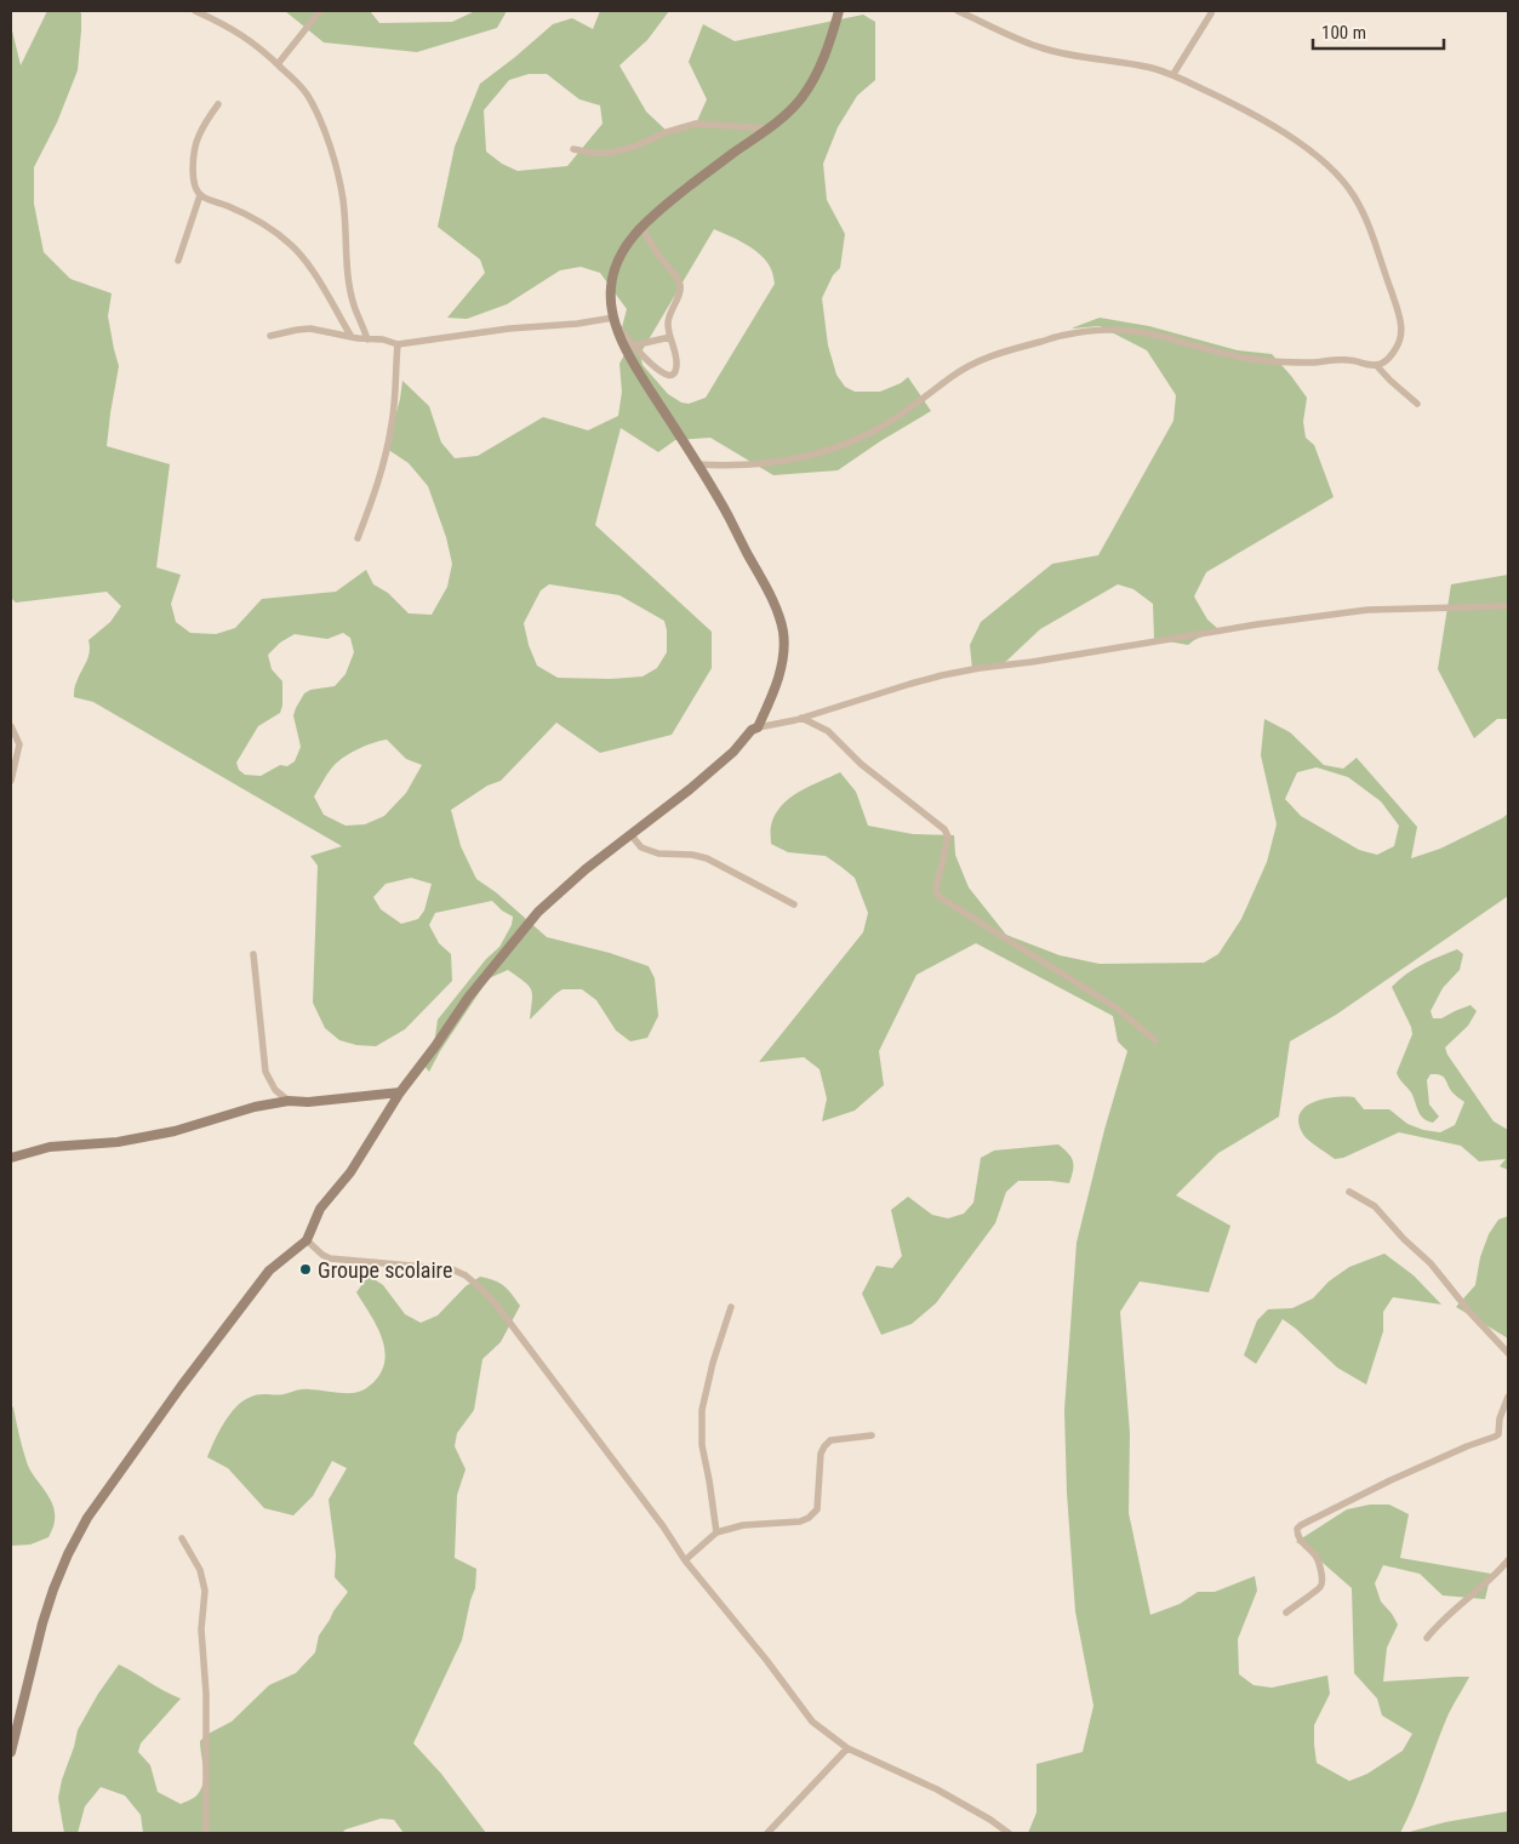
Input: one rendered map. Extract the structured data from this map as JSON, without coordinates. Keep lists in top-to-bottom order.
{
  "places": ["Groupe scolaire"],
  "scale_bar": "100 m"
}
